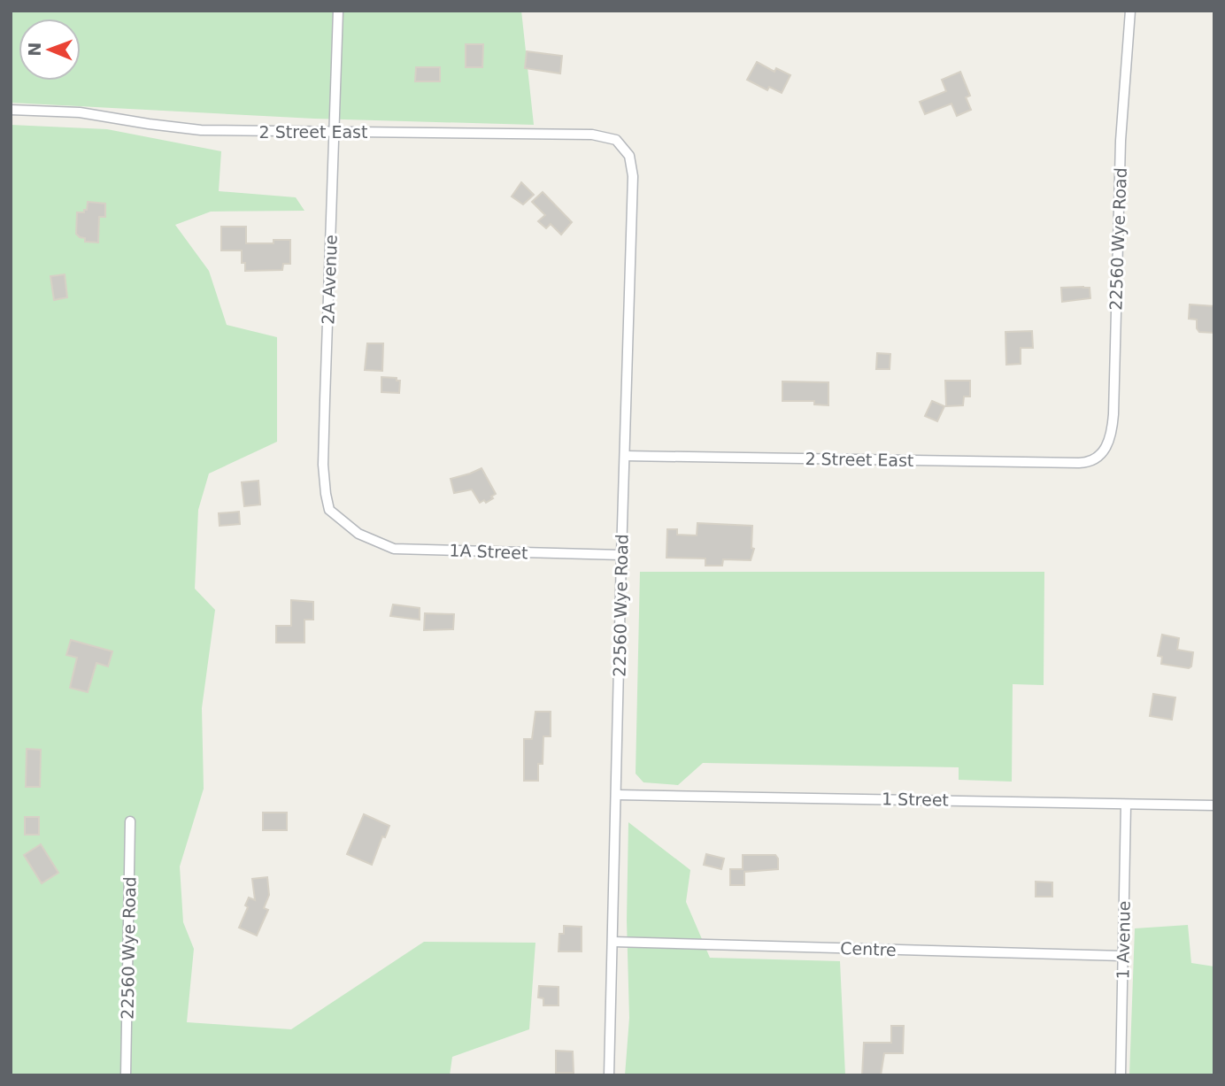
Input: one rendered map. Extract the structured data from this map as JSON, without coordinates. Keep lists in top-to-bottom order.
{
  "streets": {
    "street": [
      "2 Street East",
      "22560 Wye Road",
      "2A Avenue",
      "1A Street",
      "1 Street",
      "1 Avenue",
      "Centre"
    ]
  },
  "crossings": [
    ["2 Street East", "22560 Wye Road"],
    ["2 Street East", "2A Avenue"],
    ["22560 Wye Road", "1A Street"],
    ["22560 Wye Road", "1 Street"],
    ["22560 Wye Road", "Centre"],
    ["2A Avenue", "1A Street"],
    ["1 Street", "1 Avenue"],
    ["1 Avenue", "Centre"]
  ],
  "north": "left"
}
